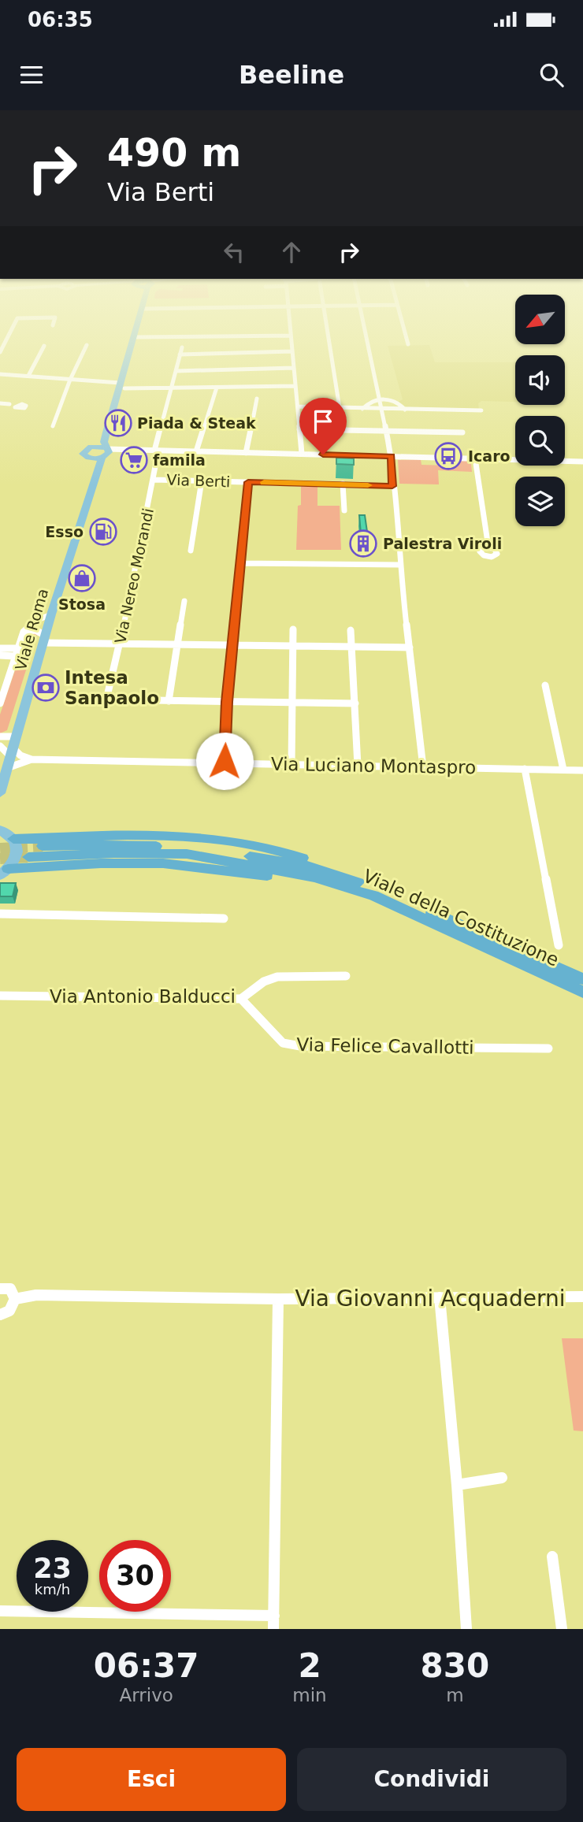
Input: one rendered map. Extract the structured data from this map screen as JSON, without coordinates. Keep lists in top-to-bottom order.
{
  "streets": {
    "highway": ["Viale della Costituzione"],
    "main road": ["Viale Roma"],
    "street": [
      "Via Berti",
      "Via Nereo Morandi",
      "Via Luciano Montaspro",
      "Via Antonio Balducci",
      "Via Felice Cavallotti",
      "Via Giovanni Acquaderni"
    ]
  },
  "crossings": [
    ["Via Berti", "Via Nereo Morandi"],
    ["Viale Roma", "Via Luciano Montaspro"],
    ["Via Antonio Balducci", "Via Felice Cavallotti"]
  ],
  "places": {
    "restaurant": ["Piada & Steak"],
    "bus stop": ["Icaro"],
    "supermarket": ["famila"],
    "fuel station": ["Esso"],
    "building": ["Palestra Viroli"],
    "shop": ["Stosa"],
    "bank": ["Intesa Sanpaolo"]
  },
  "north": "bottom left",
  "page": {
    "status": "06:35",
    "header": "Beeline",
    "turn": ["490 m", "Via Berti"],
    "speed": "23 km/h",
    "limit": "30",
    "eta": [
      "06:37",
      "Arrivo",
      "2",
      "min",
      "830",
      "m"
    ],
    "buttons": ["Esci", "Condividi"]
  }
}
